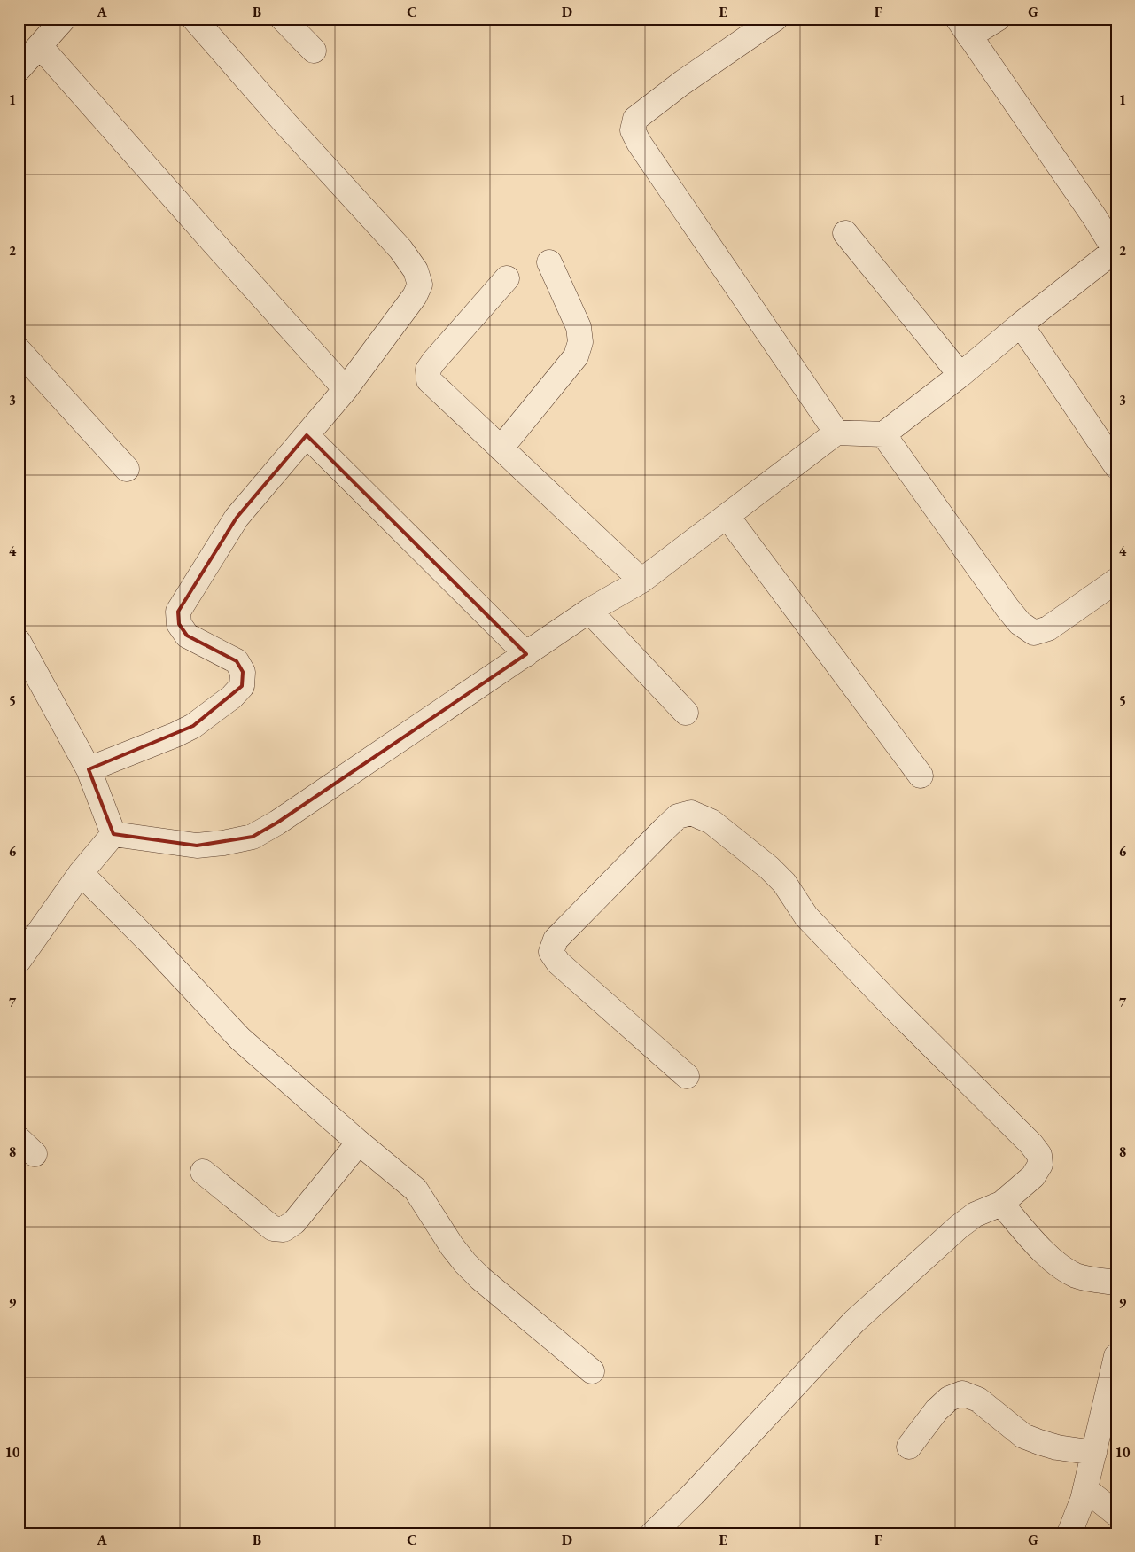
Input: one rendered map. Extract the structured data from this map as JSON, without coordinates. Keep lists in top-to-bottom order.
{
  "grid": {
    "columns": [
      "A",
      "B",
      "C",
      "D",
      "E",
      "F",
      "G"
    ],
    "rows": [
      "1",
      "2",
      "3",
      "4",
      "5",
      "6",
      "7",
      "8",
      "9",
      "10"
    ]
  }
}
